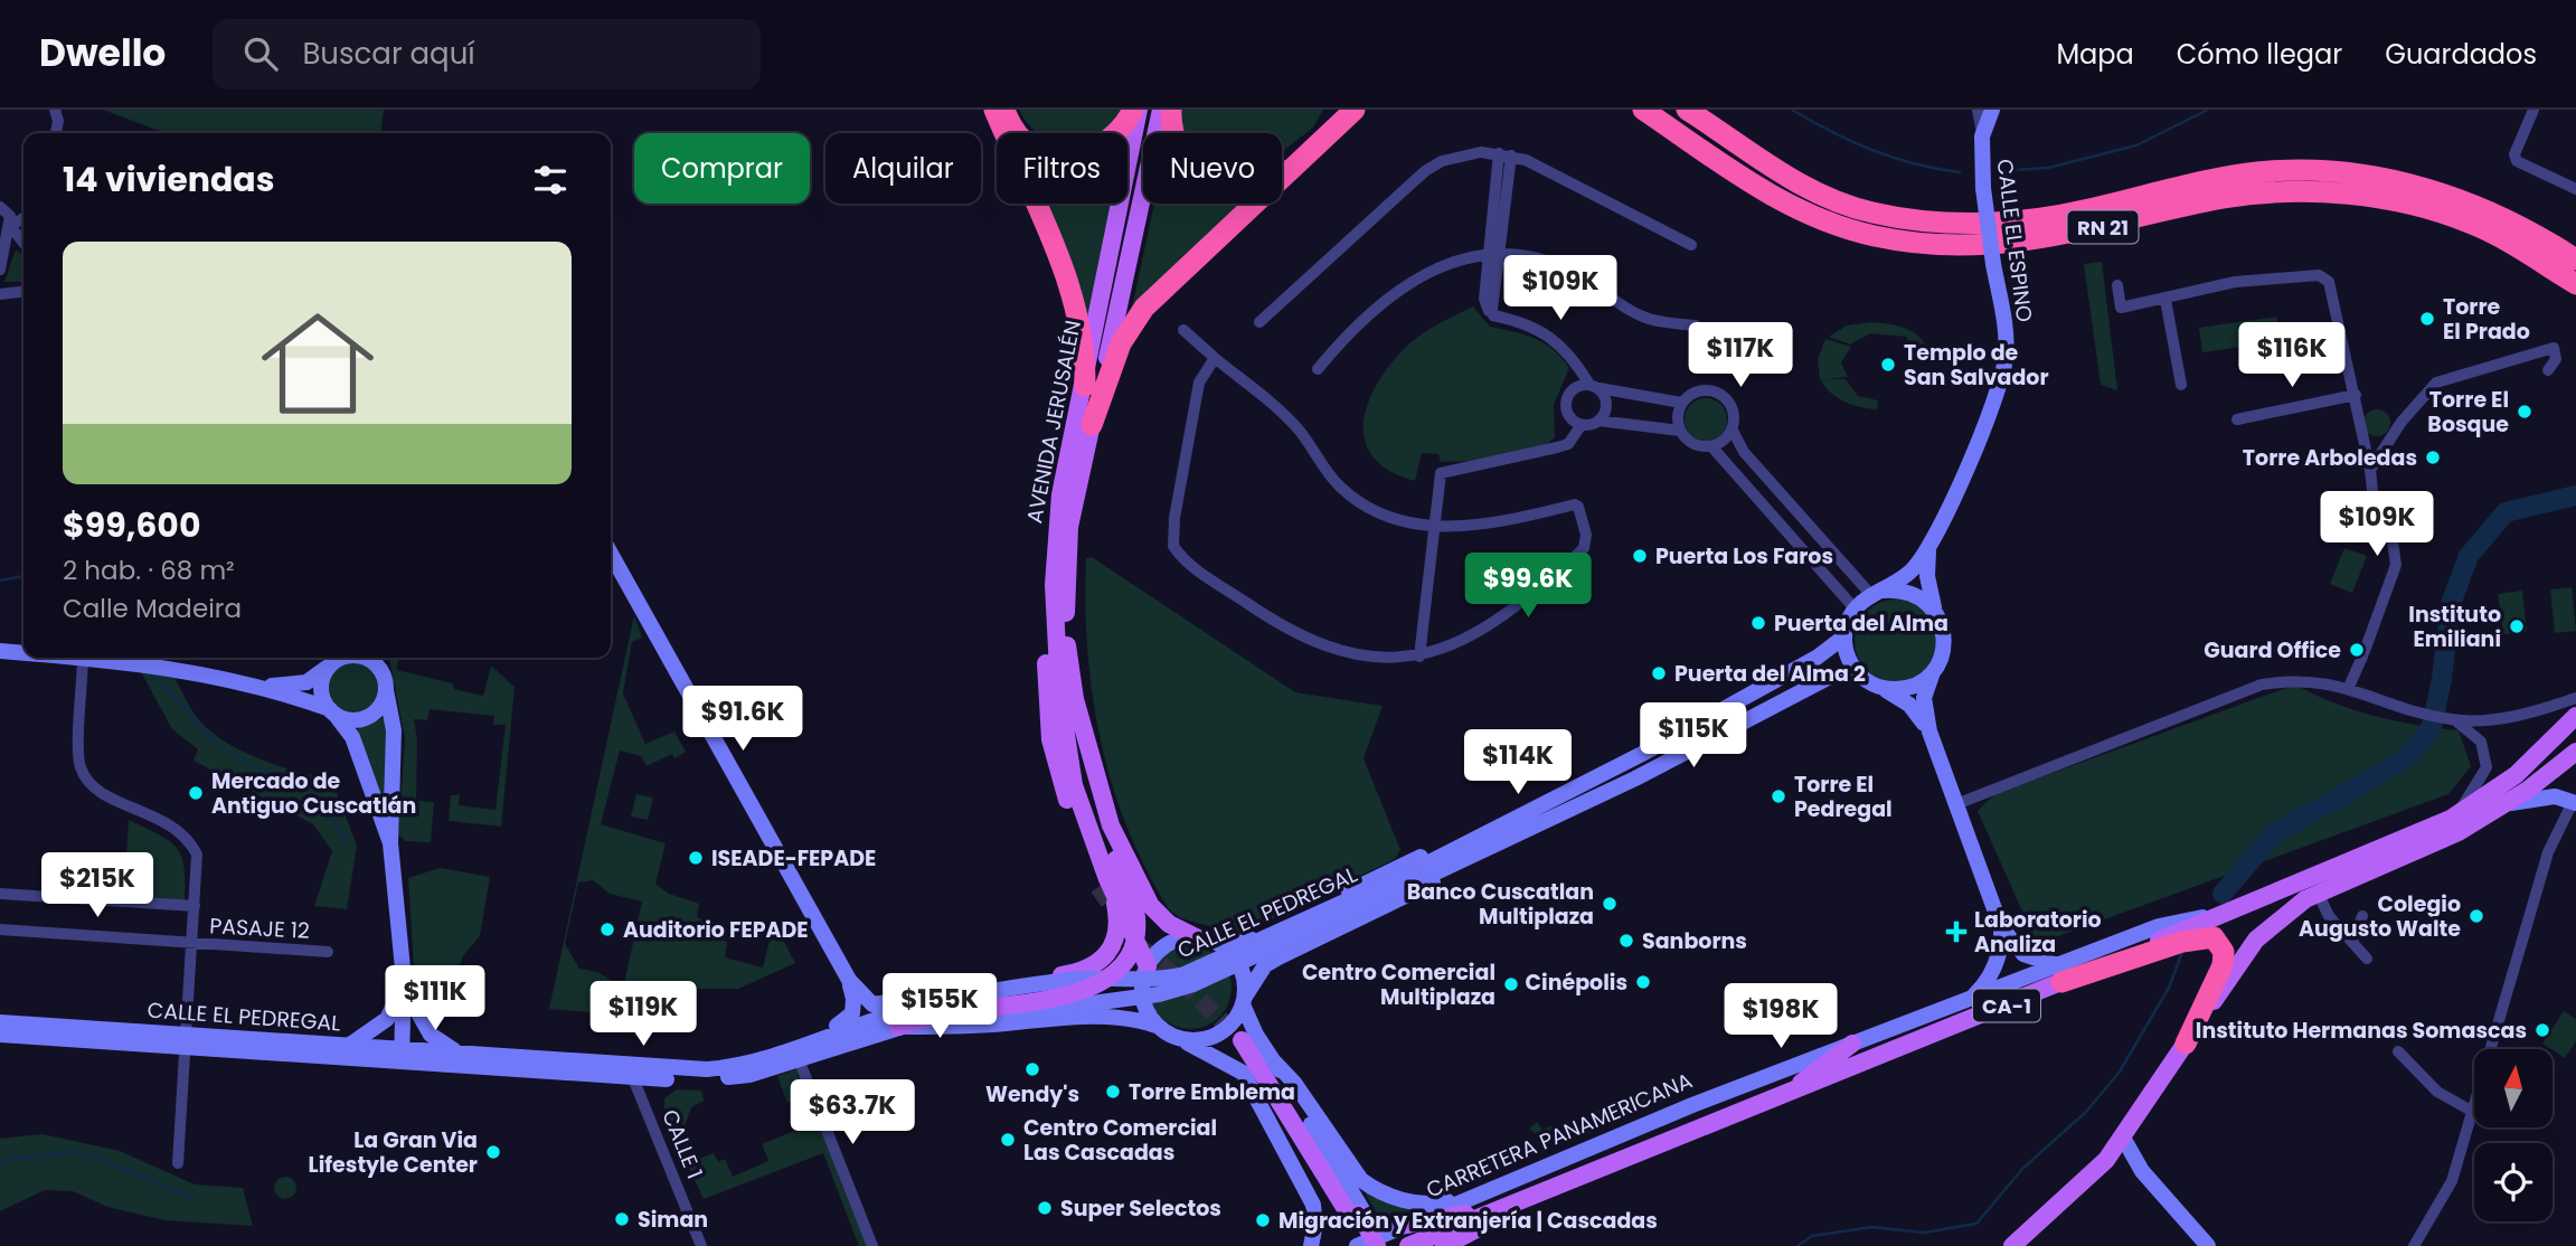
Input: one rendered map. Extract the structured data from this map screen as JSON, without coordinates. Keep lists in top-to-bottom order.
{
  "streets": {
    "highway": ["RN 21"],
    "main road": [
      "CALLE EL ESPINO",
      "AVENIDA JERUSALÉN",
      "CALLE EL PEDREGAL",
      "CA-1",
      "CARRETERA PANAMERICANA"
    ],
    "street": ["PASAJE 12", "CALLE 1"]
  },
  "crossings": [
    ["CALLE EL ESPINO", "CALLE EL PEDREGAL"],
    ["AVENIDA JERUSALÉN", "CALLE EL PEDREGAL"],
    ["CALLE EL PEDREGAL", "CALLE 1"]
  ],
  "places": {
    "other": [
      "Torre El Prado",
      "Templo de San Salvador",
      "Torre El Bosque",
      "Torre Arboledas",
      "Puerta Los Faros",
      "Puerta del Alma",
      "Instituto Emiliani",
      "Guard Office",
      "Puerta del Alma 2",
      "Mercado de Antiguo Cuscatlán",
      "Torre El Pedregal",
      "ISEADE-FEPADE",
      "Banco Cuscatlan Multiplaza",
      "Colegio Augusto Walte",
      "Auditorio FEPADE",
      "Sanborns",
      "Cinépolis",
      "Centro Comercial Multiplaza",
      "Instituto Hermanas Somascas",
      "Wendy's",
      "Torre Emblema",
      "Centro Comercial Las Cascadas",
      "La Gran Via Lifestyle Center",
      "Super Selectos",
      "Siman",
      "Migración y Extranjería | Cascadas"
    ],
    "health": ["Laboratorio Analiza"]
  },
  "north": "top",
  "page": {
    "header": "Dwello",
    "search": "Buscar aquí",
    "nav": ["Mapa", "Cómo llegar", "Guardados"],
    "chip": [
      "Comprar",
      "Alquilar",
      "Filtros",
      "Nuevo"
    ],
    "heading": "14 viviendas",
    "list": [
      {
        "name": "$99,600",
        "note": "2 hab. · 68 m² · Calle Madeira"
      }
    ],
    "price": [
      "$109K",
      "$117K",
      "$116K",
      "$109K",
      "$99.6K",
      "$91.6K",
      "$115K",
      "$114K",
      "$215K",
      "$111K",
      "$155K",
      "$119K",
      "$198K",
      "$63.7K"
    ]
  }
}
